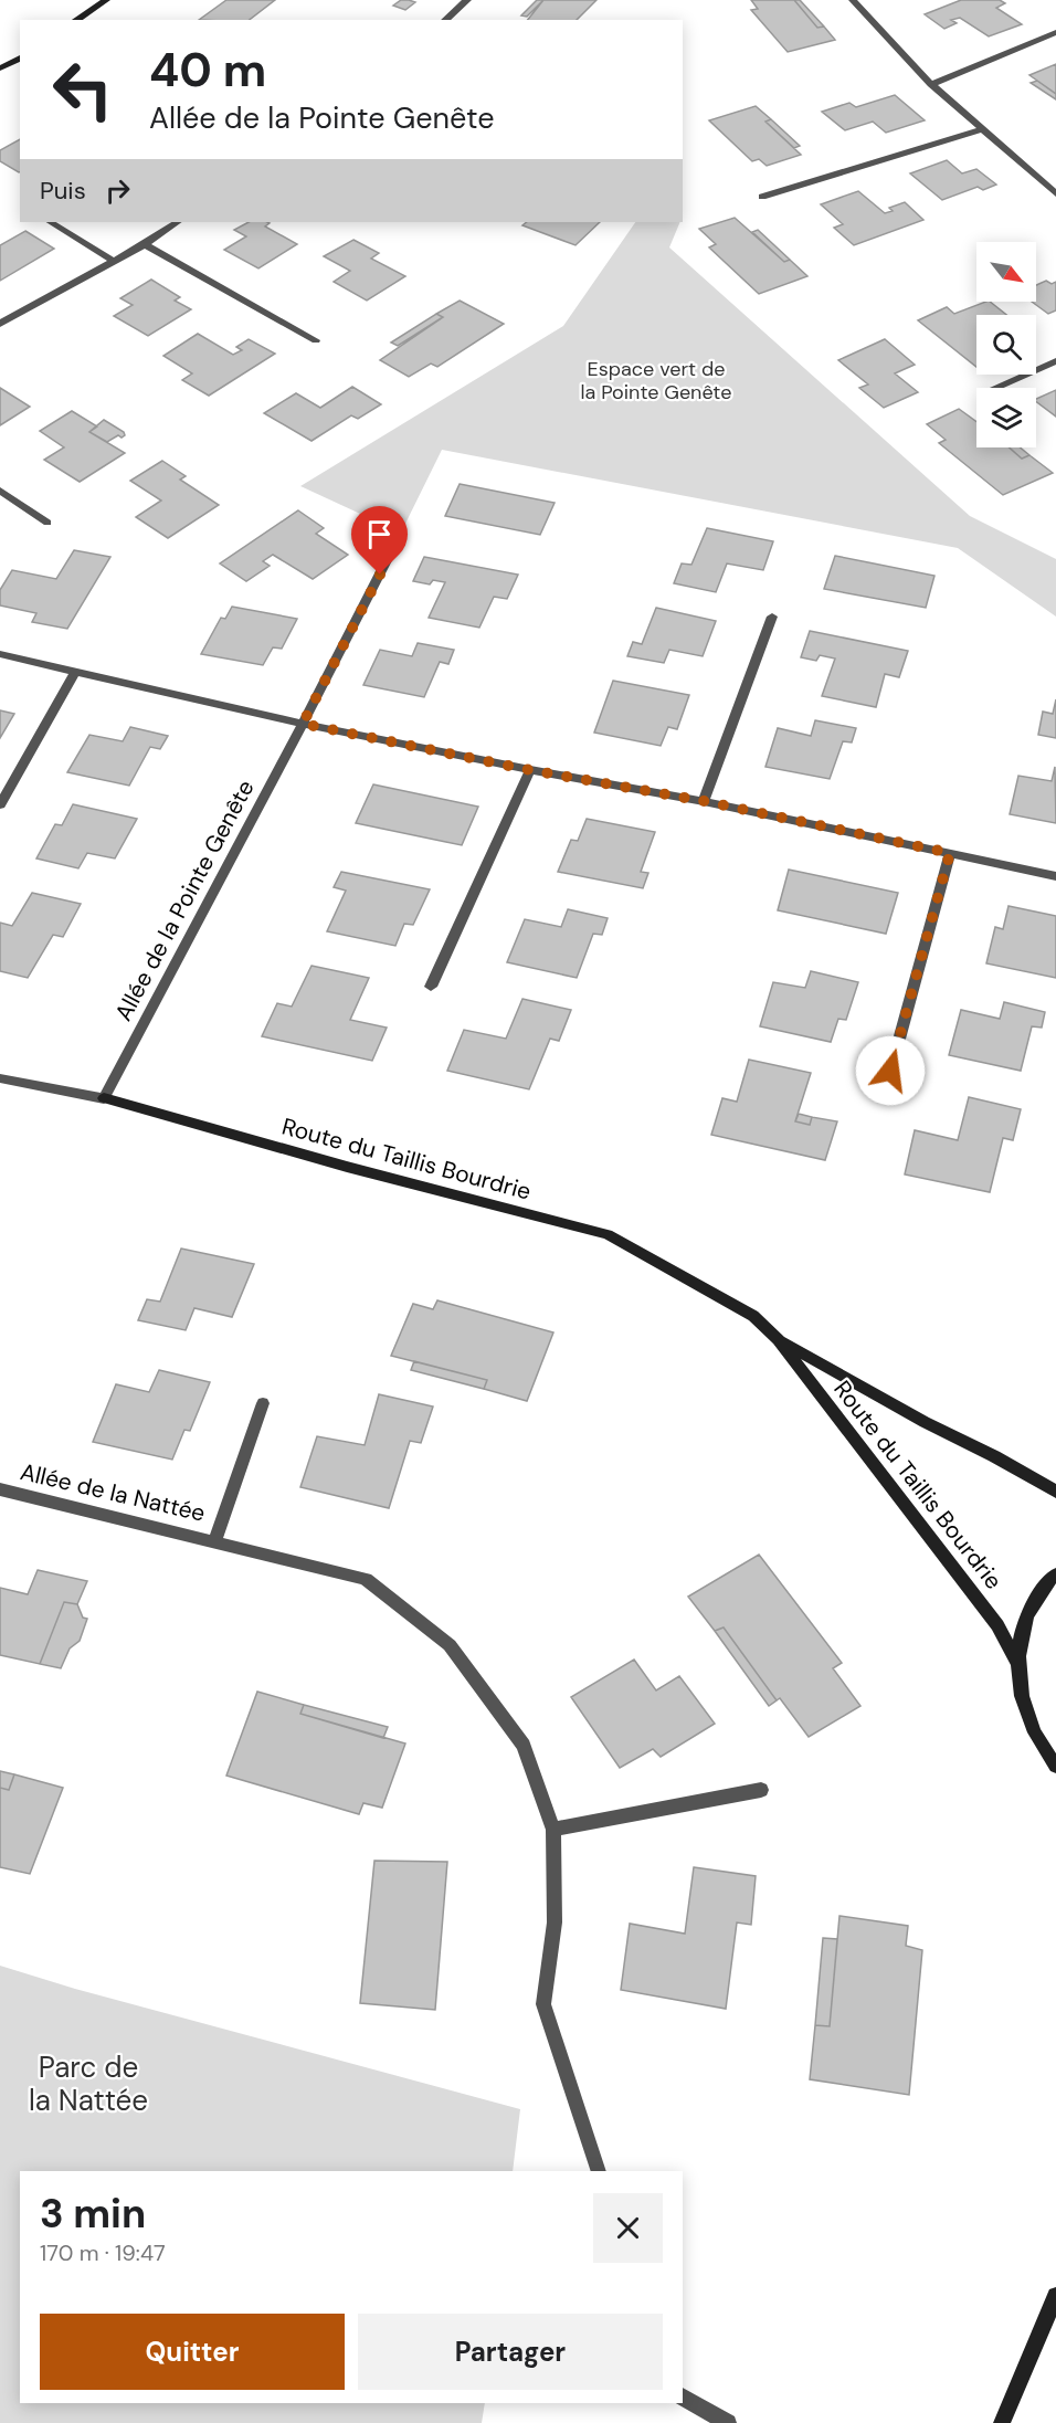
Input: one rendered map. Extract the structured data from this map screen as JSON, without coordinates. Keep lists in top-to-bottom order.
{
  "streets": {
    "street": ["Allée de la Pointe Genête", "Route du Taillis Bourdrie", "Allée de la Nattée"]
  },
  "crossings": [
    ["Allée de la Pointe Genête", "Route du Taillis Bourdrie"]
  ],
  "parks": ["Espace vert de la Pointe Genête", "Parc de la Nattée"],
  "north": "bottom right",
  "page": {
    "turn": ["40 m", "Allée de la Pointe Genête"],
    "then": "Puis",
    "heading": ["3 min", "170 m · 19:47"],
    "buttons": ["Quitter", "Partager"]
  }
}
